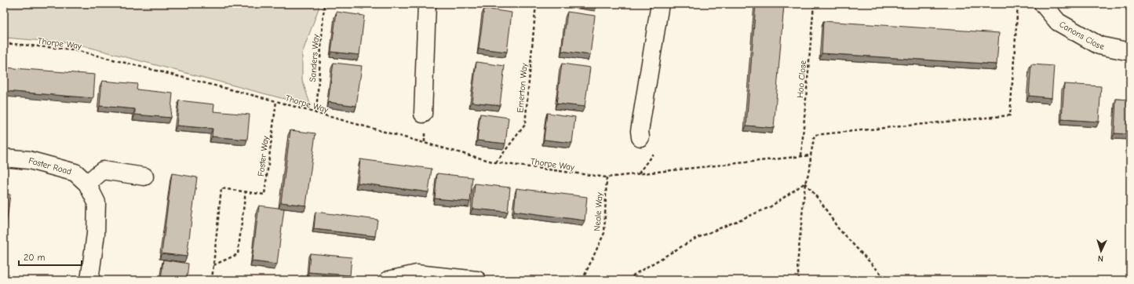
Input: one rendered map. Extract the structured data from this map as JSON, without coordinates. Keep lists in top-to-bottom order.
{
  "streets": {
    "street": ["Canons Close", "Foster Road"],
    "path": [
      "Thorpe Way",
      "Sanders Way",
      "Hoo Close",
      "Emerton Way",
      "Foster Way",
      "Neale Way"
    ]
  },
  "crossings": [
    ["Thorpe Way", "Sanders Way"],
    ["Thorpe Way", "Hoo Close"],
    ["Thorpe Way", "Emerton Way"],
    ["Thorpe Way", "Foster Way"],
    ["Thorpe Way", "Neale Way"]
  ],
  "scale_bar": "20 m",
  "north": "bottom"
}
